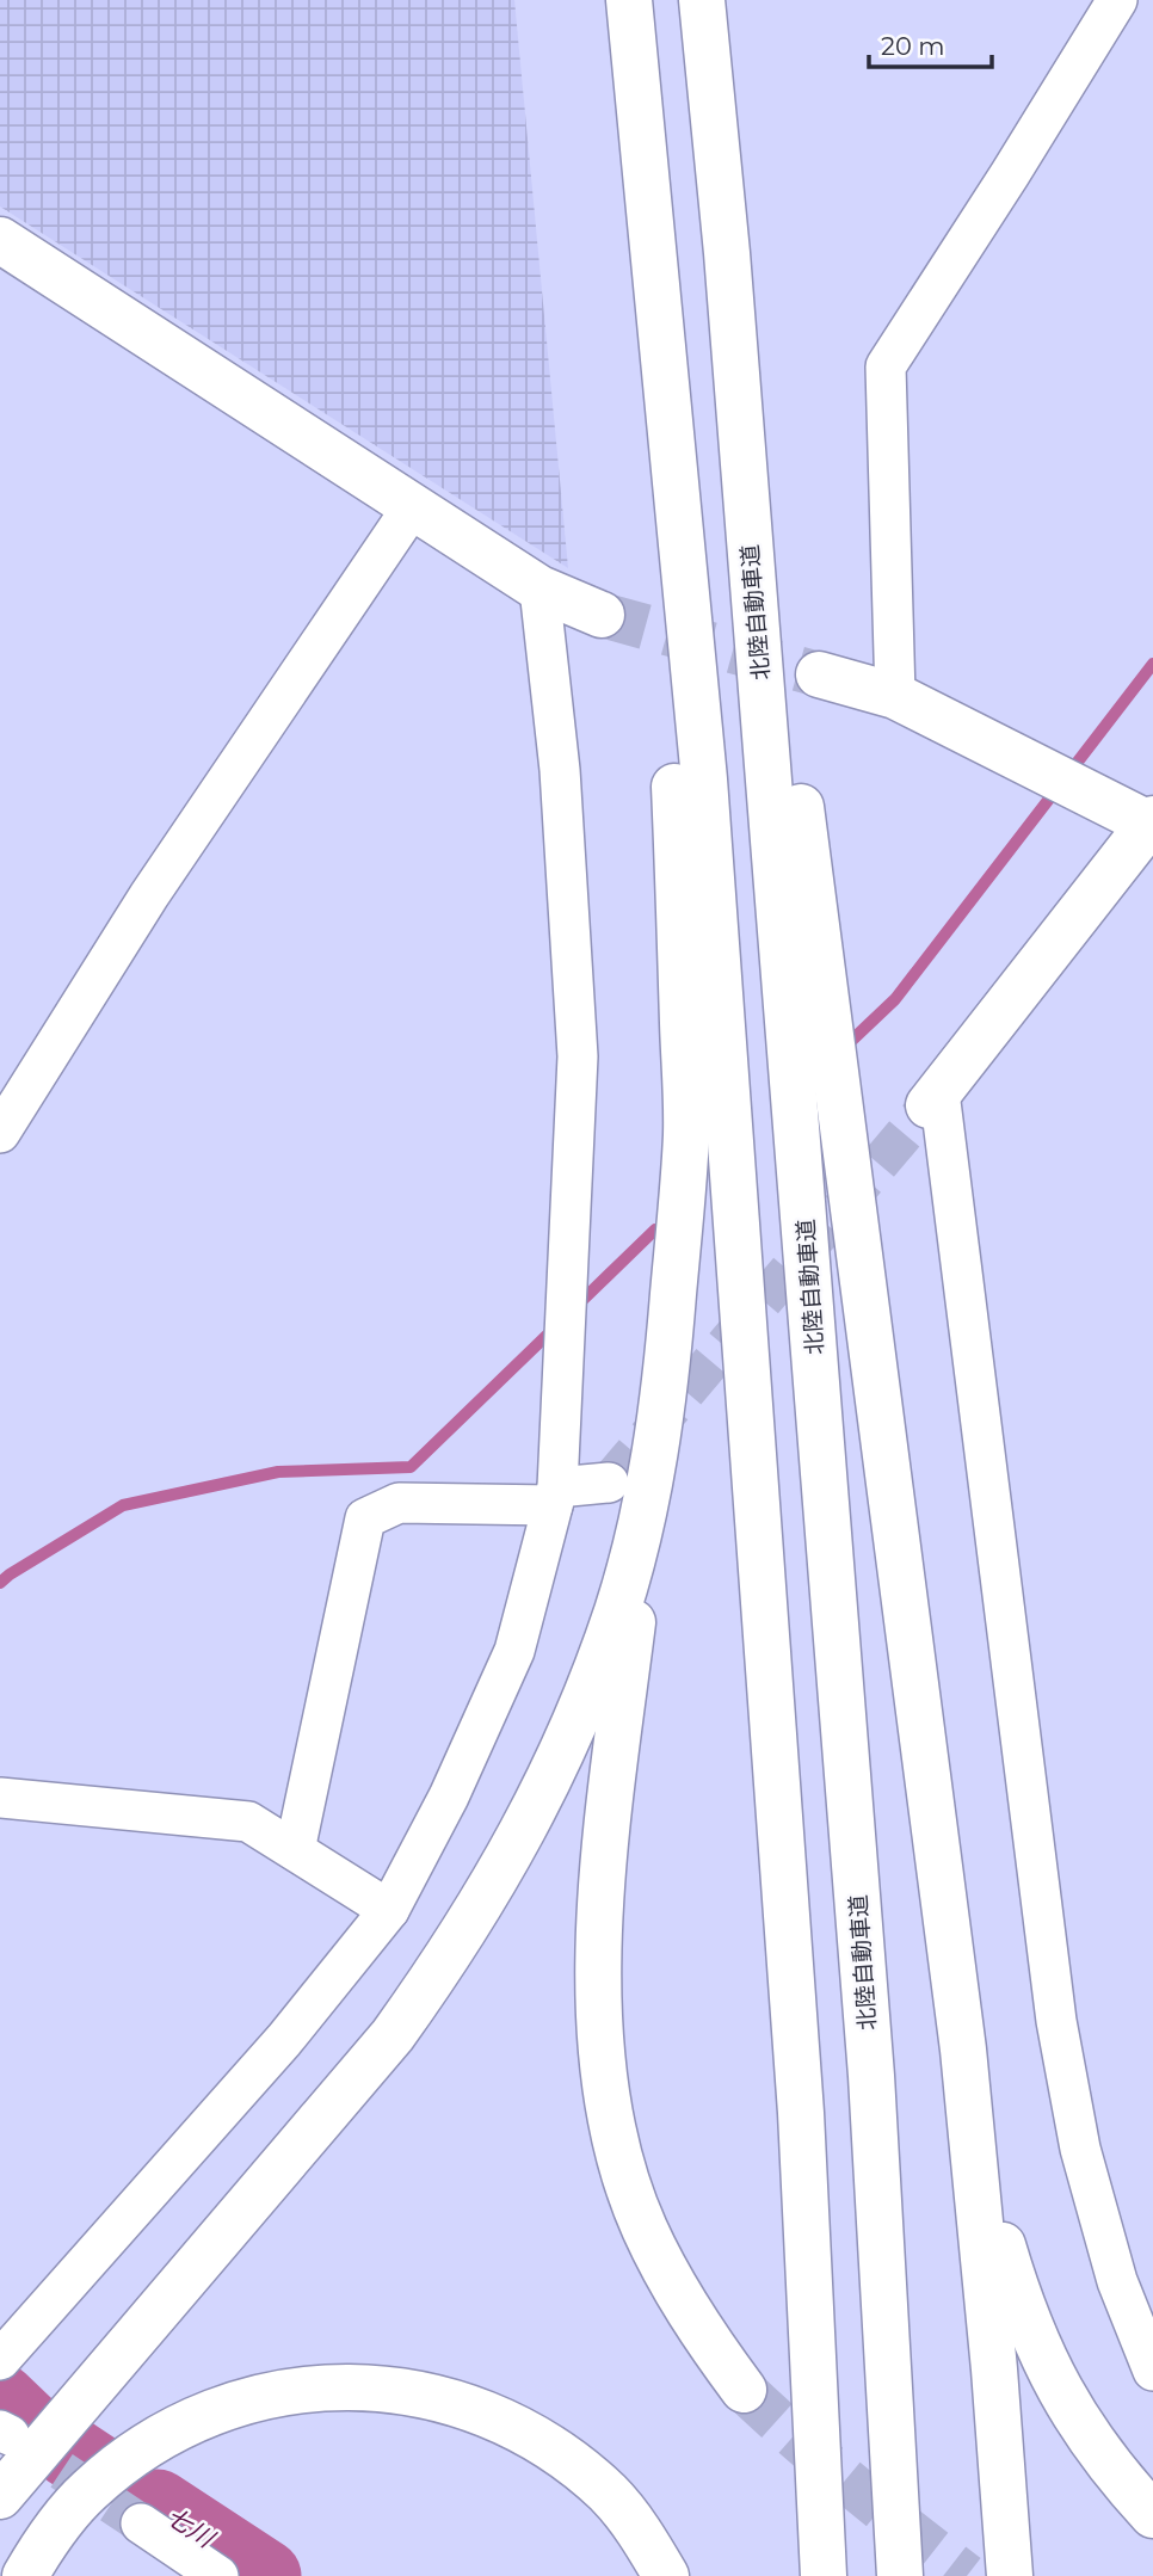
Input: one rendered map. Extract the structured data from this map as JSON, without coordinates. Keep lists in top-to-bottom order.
{
  "streets": {
    "main road": ["北陸自動車道"]
  },
  "water": ["七川"],
  "scale_bar": "20 m"
}
